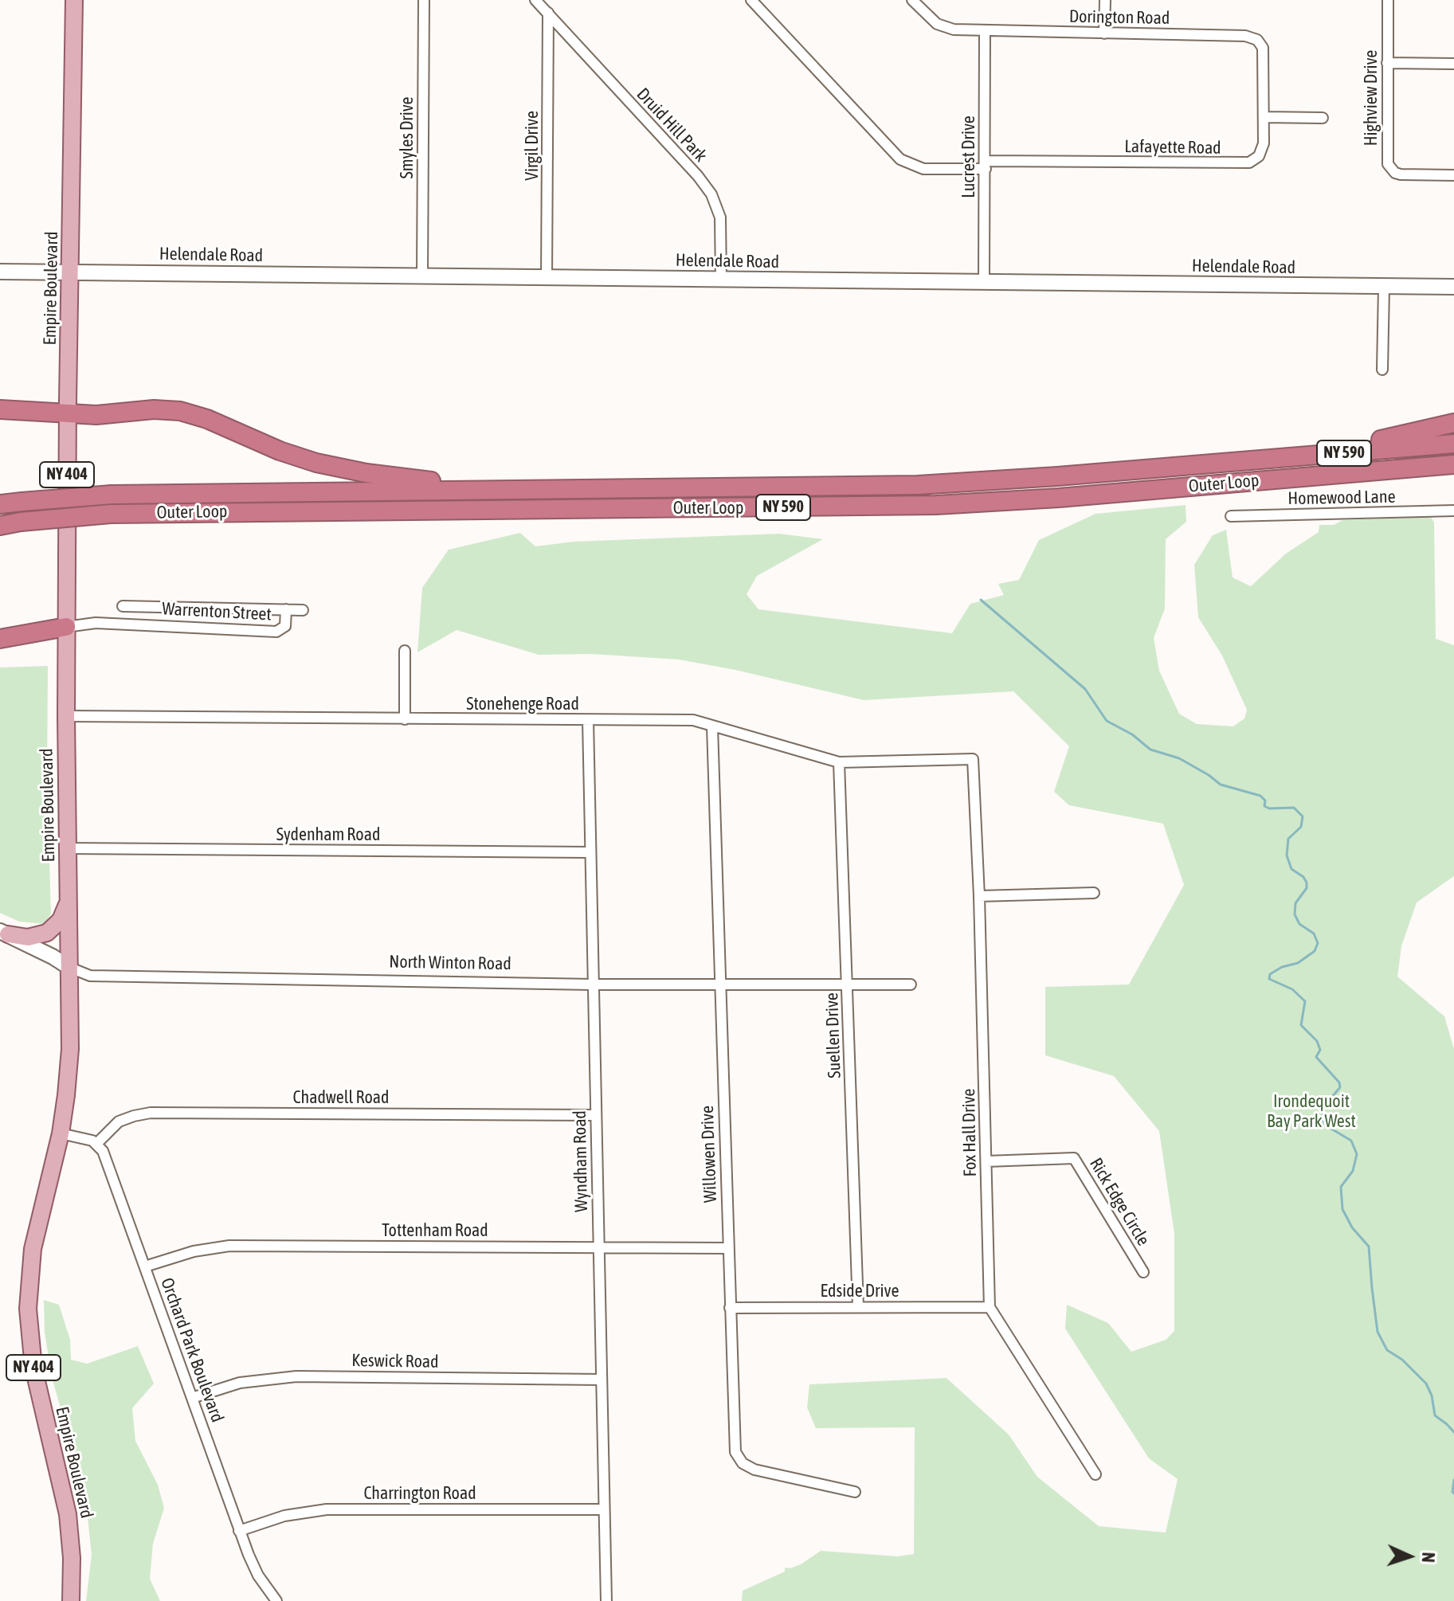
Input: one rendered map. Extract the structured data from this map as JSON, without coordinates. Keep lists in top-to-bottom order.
{
  "streets": {
    "highway": ["NY 590", "Outer Loop"],
    "main road": ["Empire Boulevard", "NY 404"],
    "street": [
      "Dorington Road",
      "Highview Drive",
      "Druid Hill Park",
      "Smyles Drive",
      "Virgil Drive",
      "Lafayette Road",
      "Lucrest Drive",
      "Helendale Road",
      "Homewood Lane",
      "Warrenton Street",
      "Stonehenge Road",
      "Sydenham Road",
      "North Winton Road",
      "Suellen Drive",
      "Chadwell Road",
      "Fox Hall Drive",
      "Willowen Drive",
      "Wyndham Road",
      "Rick Edge Circle",
      "Tottenham Road",
      "Edside Drive",
      "Orchard Park Boulevard",
      "Keswick Road",
      "Charrington Road"
    ]
  },
  "crossings": [
    ["Dorington Road", "Lafayette Road"],
    ["Dorington Road", "Lucrest Drive"],
    ["Druid Hill Park", "Virgil Drive"],
    ["Druid Hill Park", "Helendale Road"],
    ["Smyles Drive", "Helendale Road"],
    ["Virgil Drive", "Helendale Road"],
    ["Lafayette Road", "Lucrest Drive"],
    ["Lucrest Drive", "Helendale Road"],
    ["Helendale Road", "Empire Boulevard"],
    ["Empire Boulevard", "Warrenton Street"],
    ["Empire Boulevard", "Stonehenge Road"],
    ["Empire Boulevard", "Sydenham Road"],
    ["Empire Boulevard", "North Winton Road"],
    ["Stonehenge Road", "Suellen Drive"],
    ["Stonehenge Road", "Fox Hall Drive"],
    ["Stonehenge Road", "Willowen Drive"],
    ["Stonehenge Road", "Wyndham Road"],
    ["Sydenham Road", "Wyndham Road"],
    ["North Winton Road", "Suellen Drive"],
    ["North Winton Road", "Willowen Drive"],
    ["North Winton Road", "Wyndham Road"],
    ["Suellen Drive", "Edside Drive"],
    ["Chadwell Road", "Wyndham Road"],
    ["Chadwell Road", "Orchard Park Boulevard"],
    ["Fox Hall Drive", "Rick Edge Circle"],
    ["Fox Hall Drive", "Edside Drive"],
    ["Willowen Drive", "Tottenham Road"],
    ["Willowen Drive", "Edside Drive"],
    ["Wyndham Road", "Tottenham Road"],
    ["Wyndham Road", "Keswick Road"],
    ["Wyndham Road", "Charrington Road"],
    ["Tottenham Road", "Orchard Park Boulevard"],
    ["Orchard Park Boulevard", "Keswick Road"],
    ["Orchard Park Boulevard", "Charrington Road"]
  ],
  "parks": ["Irondequoit Bay Park West"],
  "north": "right"
}
